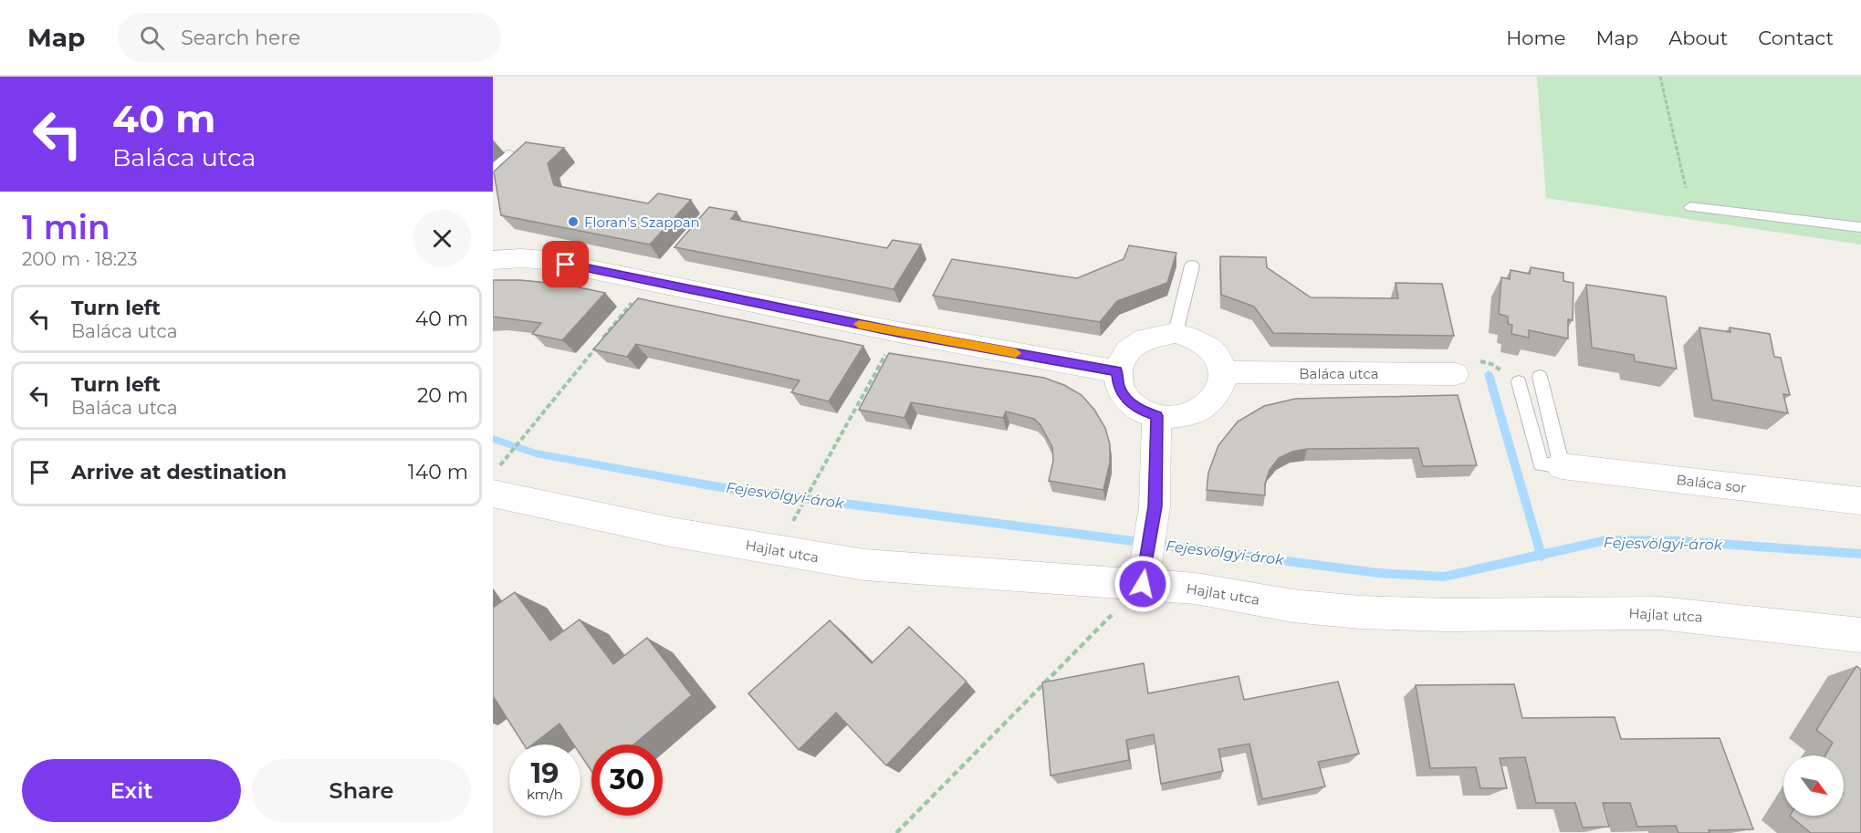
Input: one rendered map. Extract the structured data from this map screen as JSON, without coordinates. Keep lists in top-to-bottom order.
{
  "streets": {
    "street": ["Baláca utca", "Baláca sor", "Hajlat utca"]
  },
  "water": ["Fejesvölgyi-árok"],
  "places": ["Floran's Szappan"],
  "north": "bottom right",
  "page": {
    "header": "Map",
    "search": "Search here",
    "nav": [
      "Home",
      "Map",
      "About",
      "Contact"
    ],
    "turn": ["40 m", "Baláca utca"],
    "heading": ["1 min", "200 m · 18:23"],
    "list": [
      {
        "name": "Turn left",
        "note": "Baláca utca",
        "value": "40 m"
      },
      {
        "name": "Turn left",
        "note": "Baláca utca",
        "value": "20 m"
      },
      {
        "name": "Arrive at destination",
        "value": "140 m"
      }
    ],
    "speed": "19 km/h",
    "limit": "30",
    "buttons": ["Exit", "Share"]
  }
}
